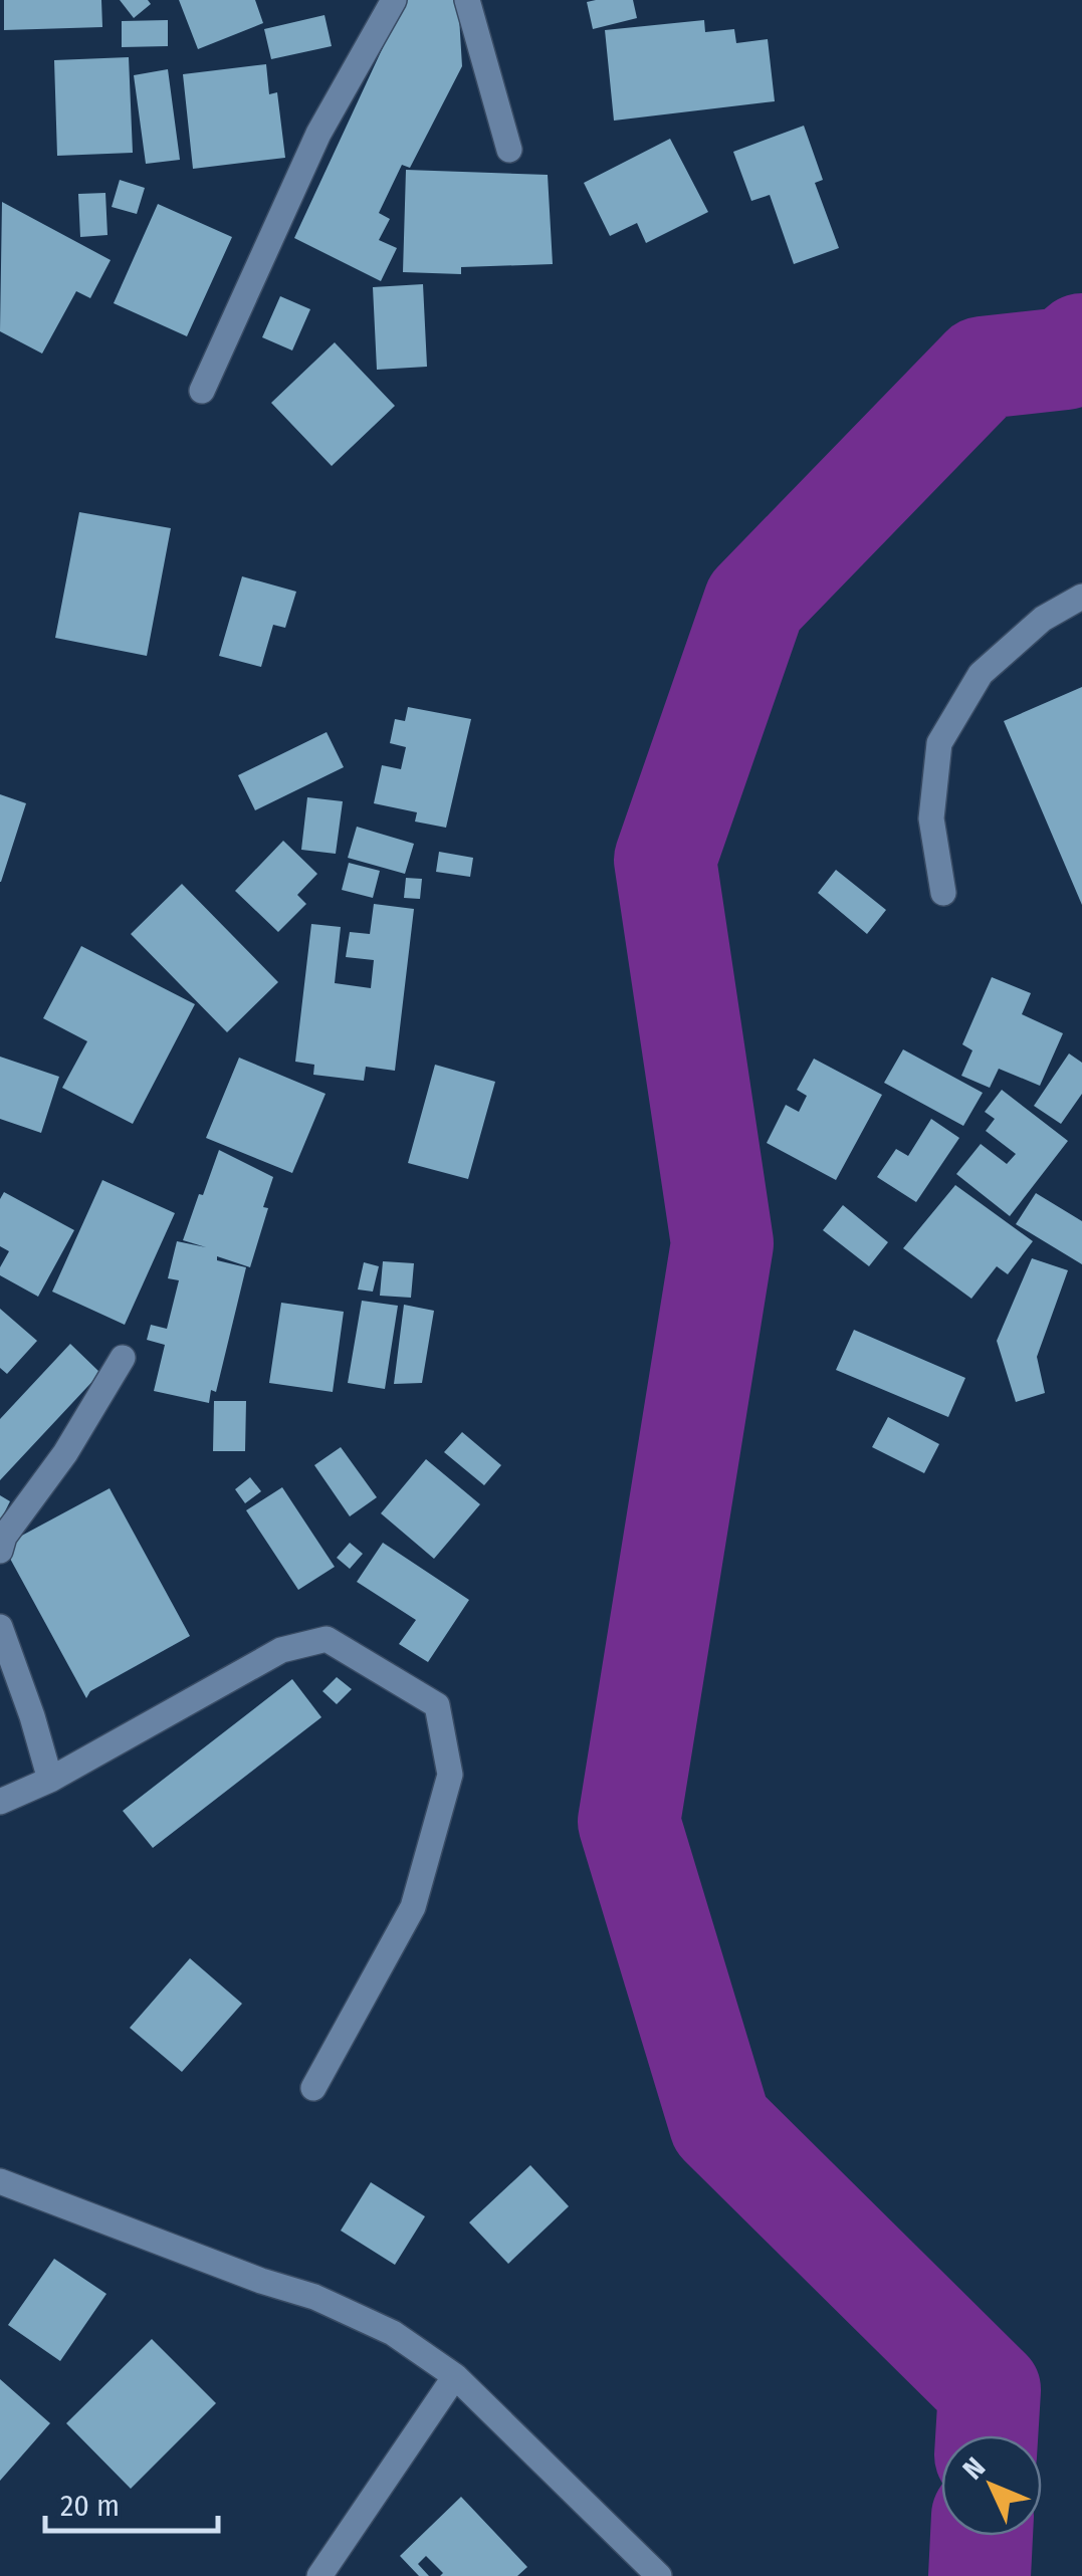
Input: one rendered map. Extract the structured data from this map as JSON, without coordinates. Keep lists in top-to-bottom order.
{
  "scale_bar": "20 m",
  "north": "top left"
}
